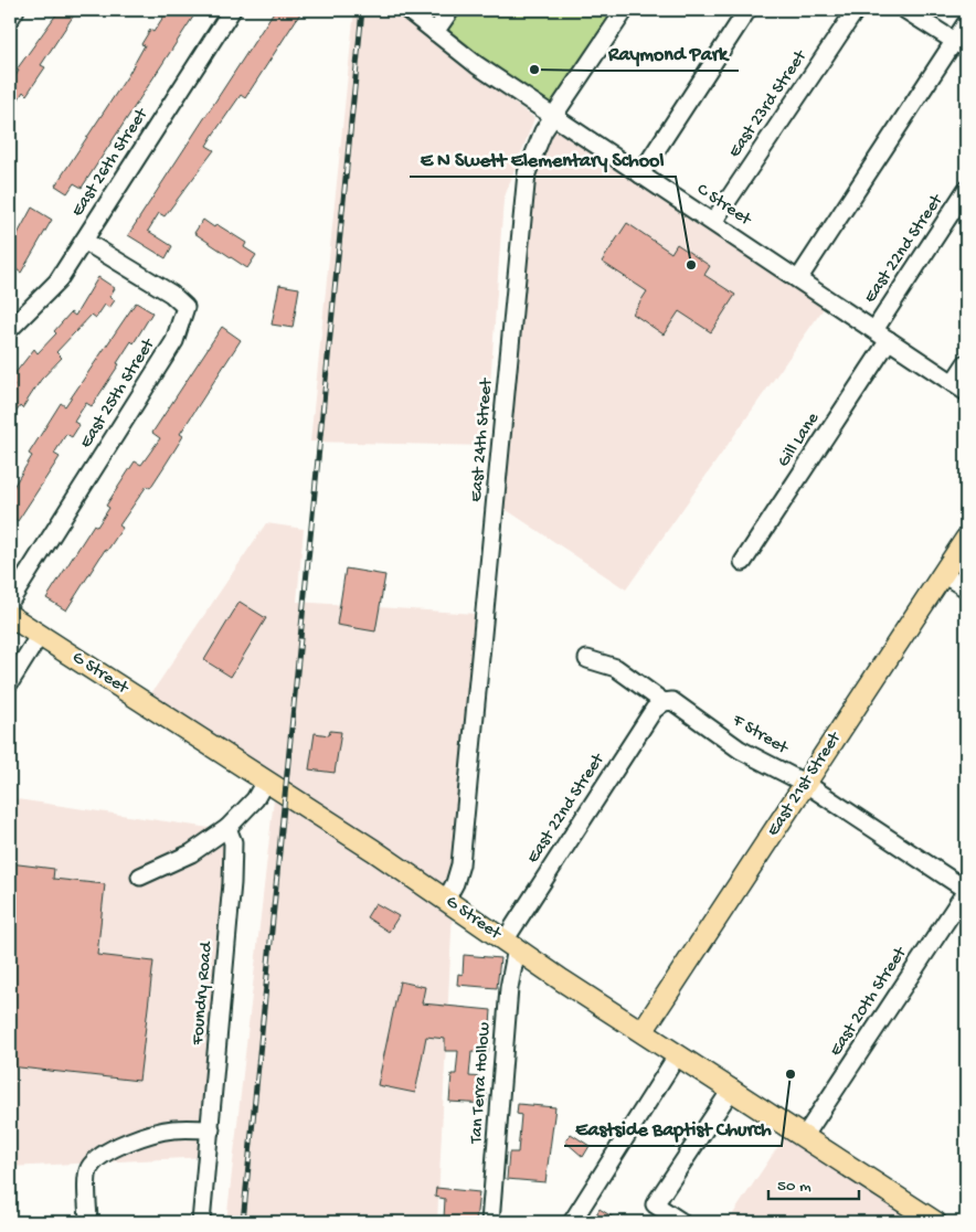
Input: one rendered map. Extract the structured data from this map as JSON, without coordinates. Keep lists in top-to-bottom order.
{
  "streets": {
    "main road": ["G Street", "East 21st Street"],
    "street": [
      "East 23rd Street",
      "East 26th Street",
      "C Street",
      "East 22nd Street",
      "East 25th Street",
      "East 24th Street",
      "Gill Lane",
      "F Street",
      "Foundry Road",
      "East 20th Street",
      "Tan Terra Hollow"
    ]
  },
  "crossings": [
    ["East 23rd Street", "C Street"],
    ["East 26th Street", "East 25th Street"],
    ["C Street", "East 22nd Street"],
    ["C Street", "East 24th Street"],
    ["C Street", "Gill Lane"],
    ["East 22nd Street", "G Street"],
    ["East 22nd Street", "F Street"],
    ["East 22nd Street", "Tan Terra Hollow"],
    ["East 24th Street", "G Street"],
    ["G Street", "East 21st Street"],
    ["G Street", "East 20th Street"],
    ["G Street", "Tan Terra Hollow"],
    ["F Street", "East 21st Street"],
    ["F Street", "East 20th Street"]
  ],
  "places": ["Raymond Park", "E N Swett Elementary School", "Eastside Baptist Church"],
  "scale_bar": "50 m"
}
